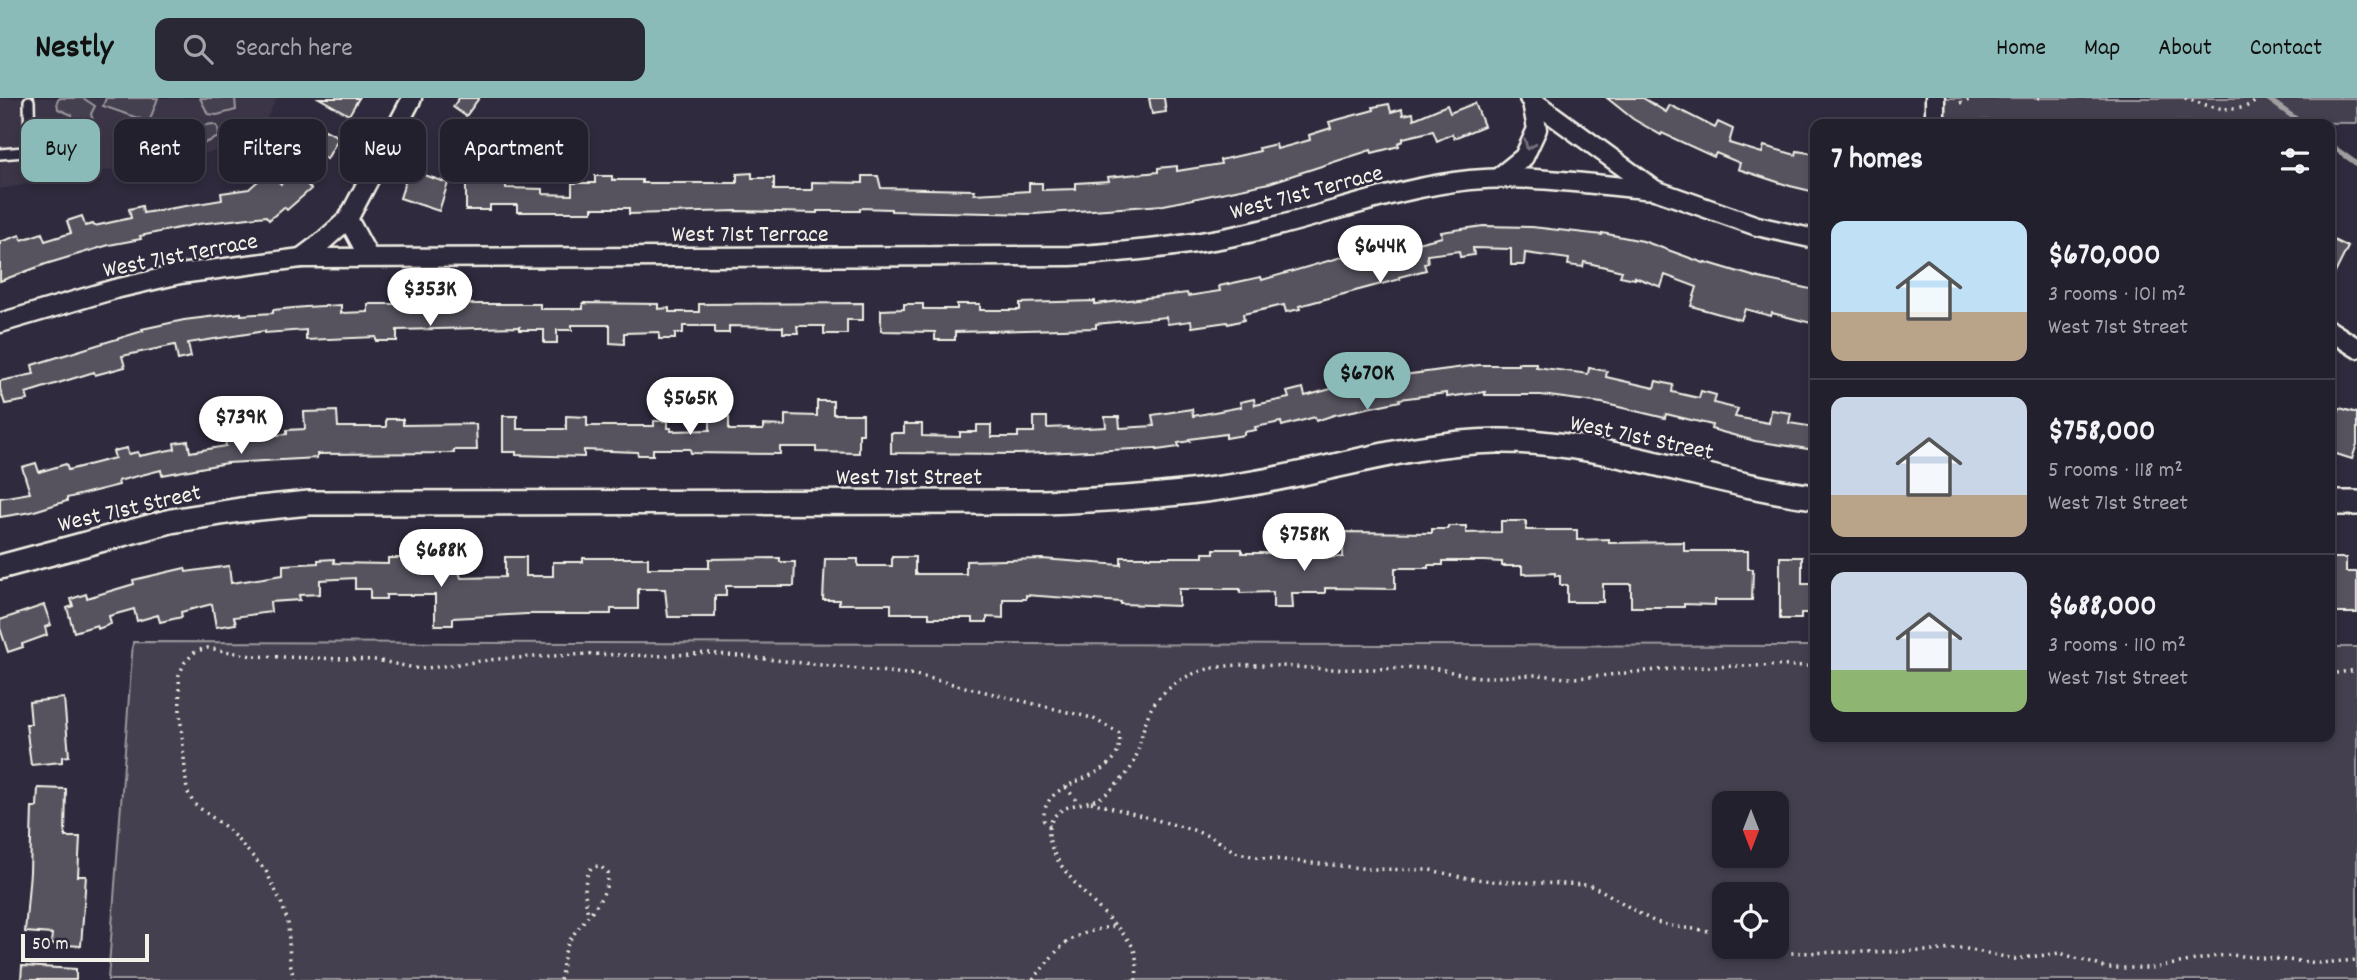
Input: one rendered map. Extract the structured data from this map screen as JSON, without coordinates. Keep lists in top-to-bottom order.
{
  "streets": {
    "street": ["West 71st Terrace", "West 71st Street"]
  },
  "scale_bar": "50 m",
  "north": "bottom",
  "page": {
    "header": "Nestly",
    "search": "Search here",
    "nav": [
      "Home",
      "Map",
      "About",
      "Contact"
    ],
    "chip": [
      "Buy",
      "Rent",
      "Filters",
      "New",
      "Apartment"
    ],
    "heading": "7 homes",
    "list": [
      {
        "name": "$670,000",
        "note": "3 rooms · 101 m² · West 71st Street"
      },
      {
        "name": "$758,000",
        "note": "5 rooms · 118 m² · West 71st Street"
      },
      {
        "name": "$688,000",
        "note": "3 rooms · 110 m² · West 71st Street"
      }
    ],
    "price": [
      "$644K",
      "$353K",
      "$670K",
      "$565K",
      "$739K",
      "$758K",
      "$688K"
    ],
    "scale": "50 m"
  }
}
